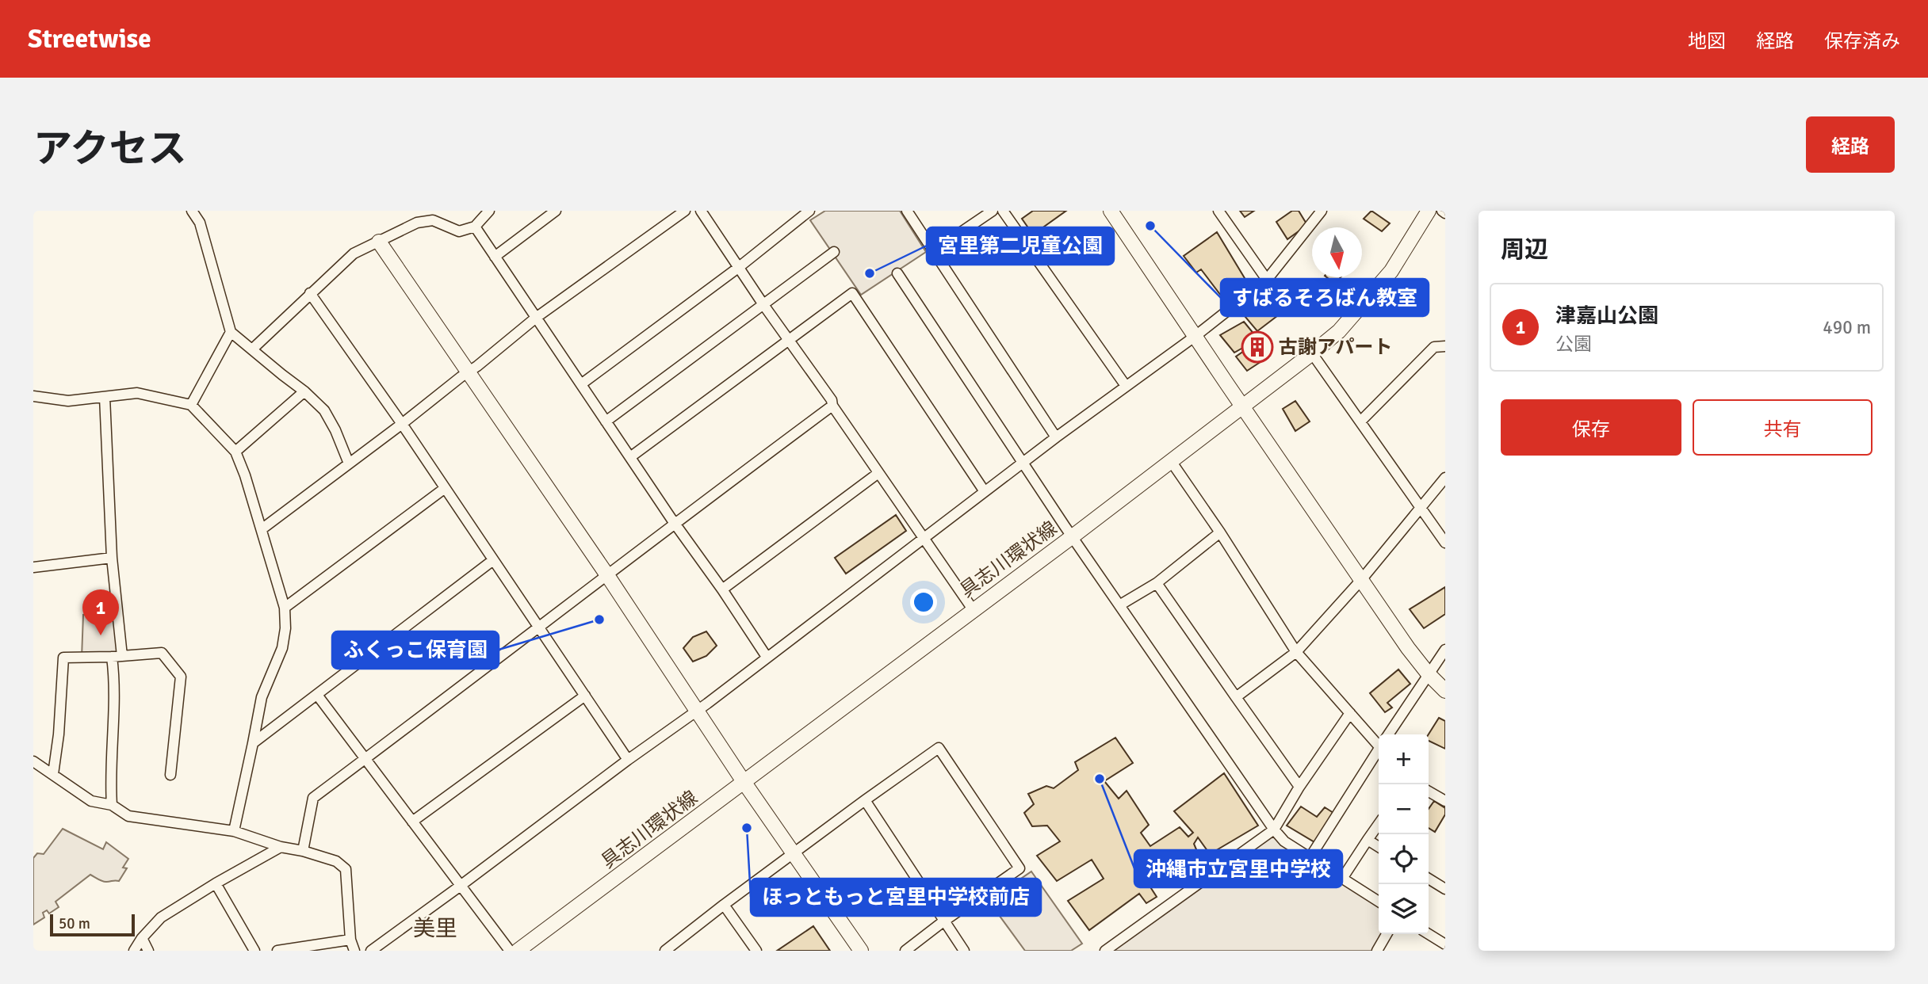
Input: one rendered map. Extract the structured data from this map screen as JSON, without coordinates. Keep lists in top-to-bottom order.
{
  "streets": {
    "street": ["具志川環状線"]
  },
  "districts": ["美里"],
  "places": {
    "other": [
      "すばるそろばん教室",
      "宮里第二児童公園",
      "ふくっこ保育園",
      "沖縄市立宮里中学校",
      "ほっともっと宮里中学校前店"
    ],
    "building": ["古謝アパート"]
  },
  "scale_bar": "50 m",
  "north": "bottom",
  "page": {
    "header": "Streetwise",
    "nav": ["地図", "経路", "保存済み"],
    "title": "アクセス",
    "buttons": [
      "経路",
      ["保存", "共有"]
    ],
    "heading": "周辺",
    "list": [
      {
        "mark": "1",
        "name": "津嘉山公園",
        "note": "公園",
        "value": "490 m"
      }
    ],
    "pins": "1",
    "map_buttons": ["+", "−"],
    "scale": "50 m"
  }
}
